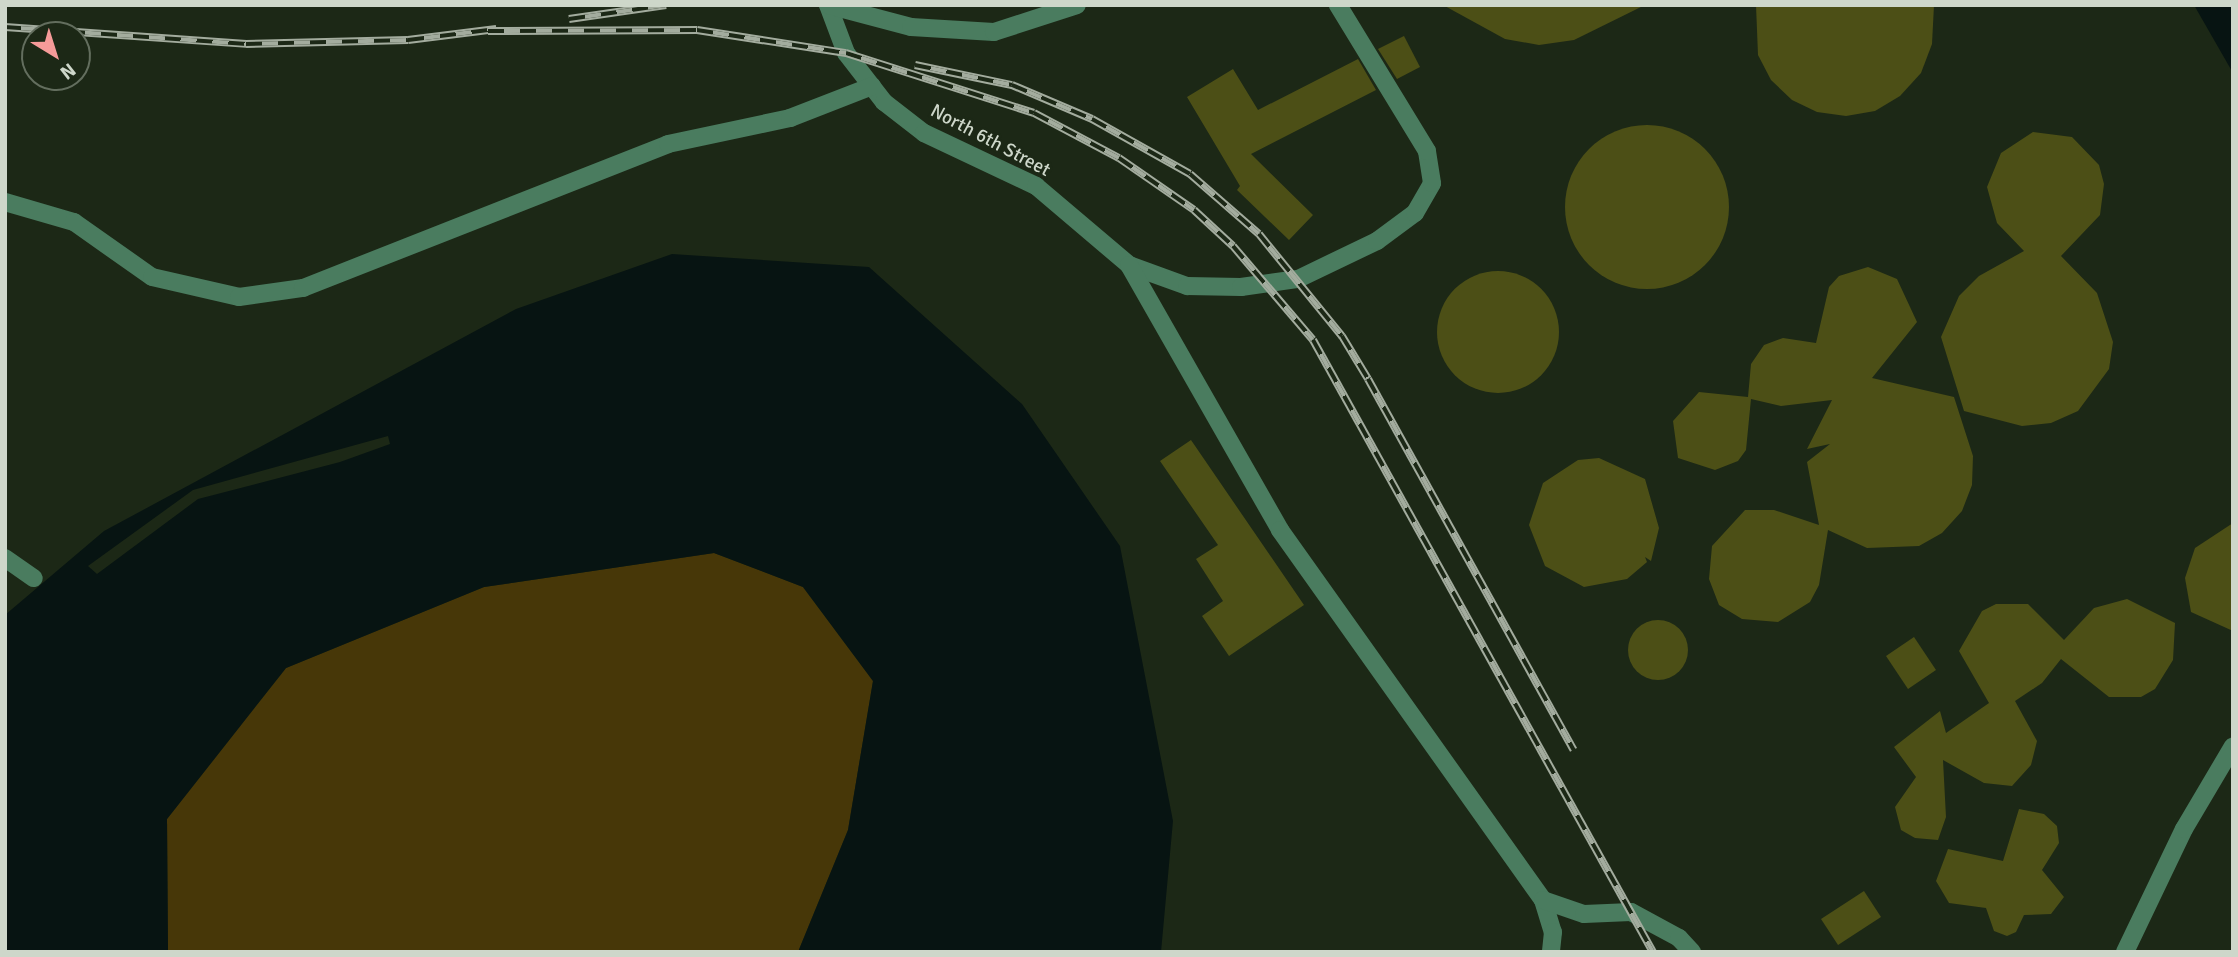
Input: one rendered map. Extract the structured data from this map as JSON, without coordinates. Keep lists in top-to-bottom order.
{
  "streets": {
    "lane": ["North 6th Street"]
  },
  "north": "bottom right"
}
